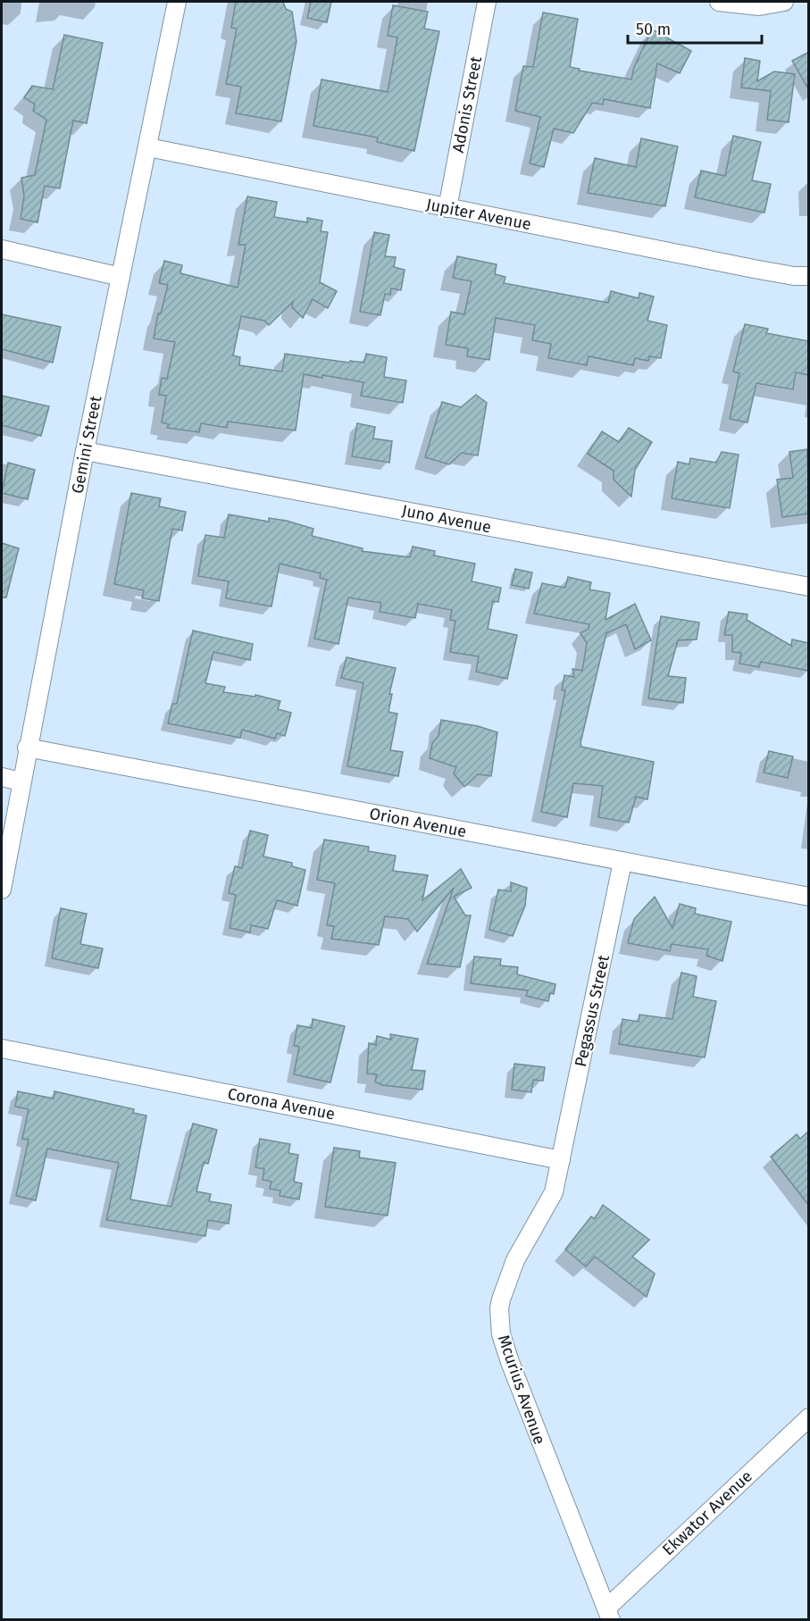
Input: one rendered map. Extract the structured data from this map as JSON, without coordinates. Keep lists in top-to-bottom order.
{
  "streets": {
    "street": [
      "Adonis Street",
      "Jupiter Avenue",
      "Gemini Street",
      "Juno Avenue",
      "Orion Avenue",
      "Pegassus Street",
      "Corona Avenue",
      "Mcurius Avenue",
      "Ekwator Avenue"
    ]
  },
  "crossings": [
    ["Adonis Street", "Jupiter Avenue"],
    ["Jupiter Avenue", "Gemini Street"],
    ["Gemini Street", "Juno Avenue"],
    ["Gemini Street", "Orion Avenue"],
    ["Orion Avenue", "Pegassus Street"],
    ["Pegassus Street", "Corona Avenue"],
    ["Pegassus Street", "Mcurius Avenue"],
    ["Corona Avenue", "Mcurius Avenue"],
    ["Mcurius Avenue", "Ekwator Avenue"]
  ],
  "scale_bar": "50 m"
}
